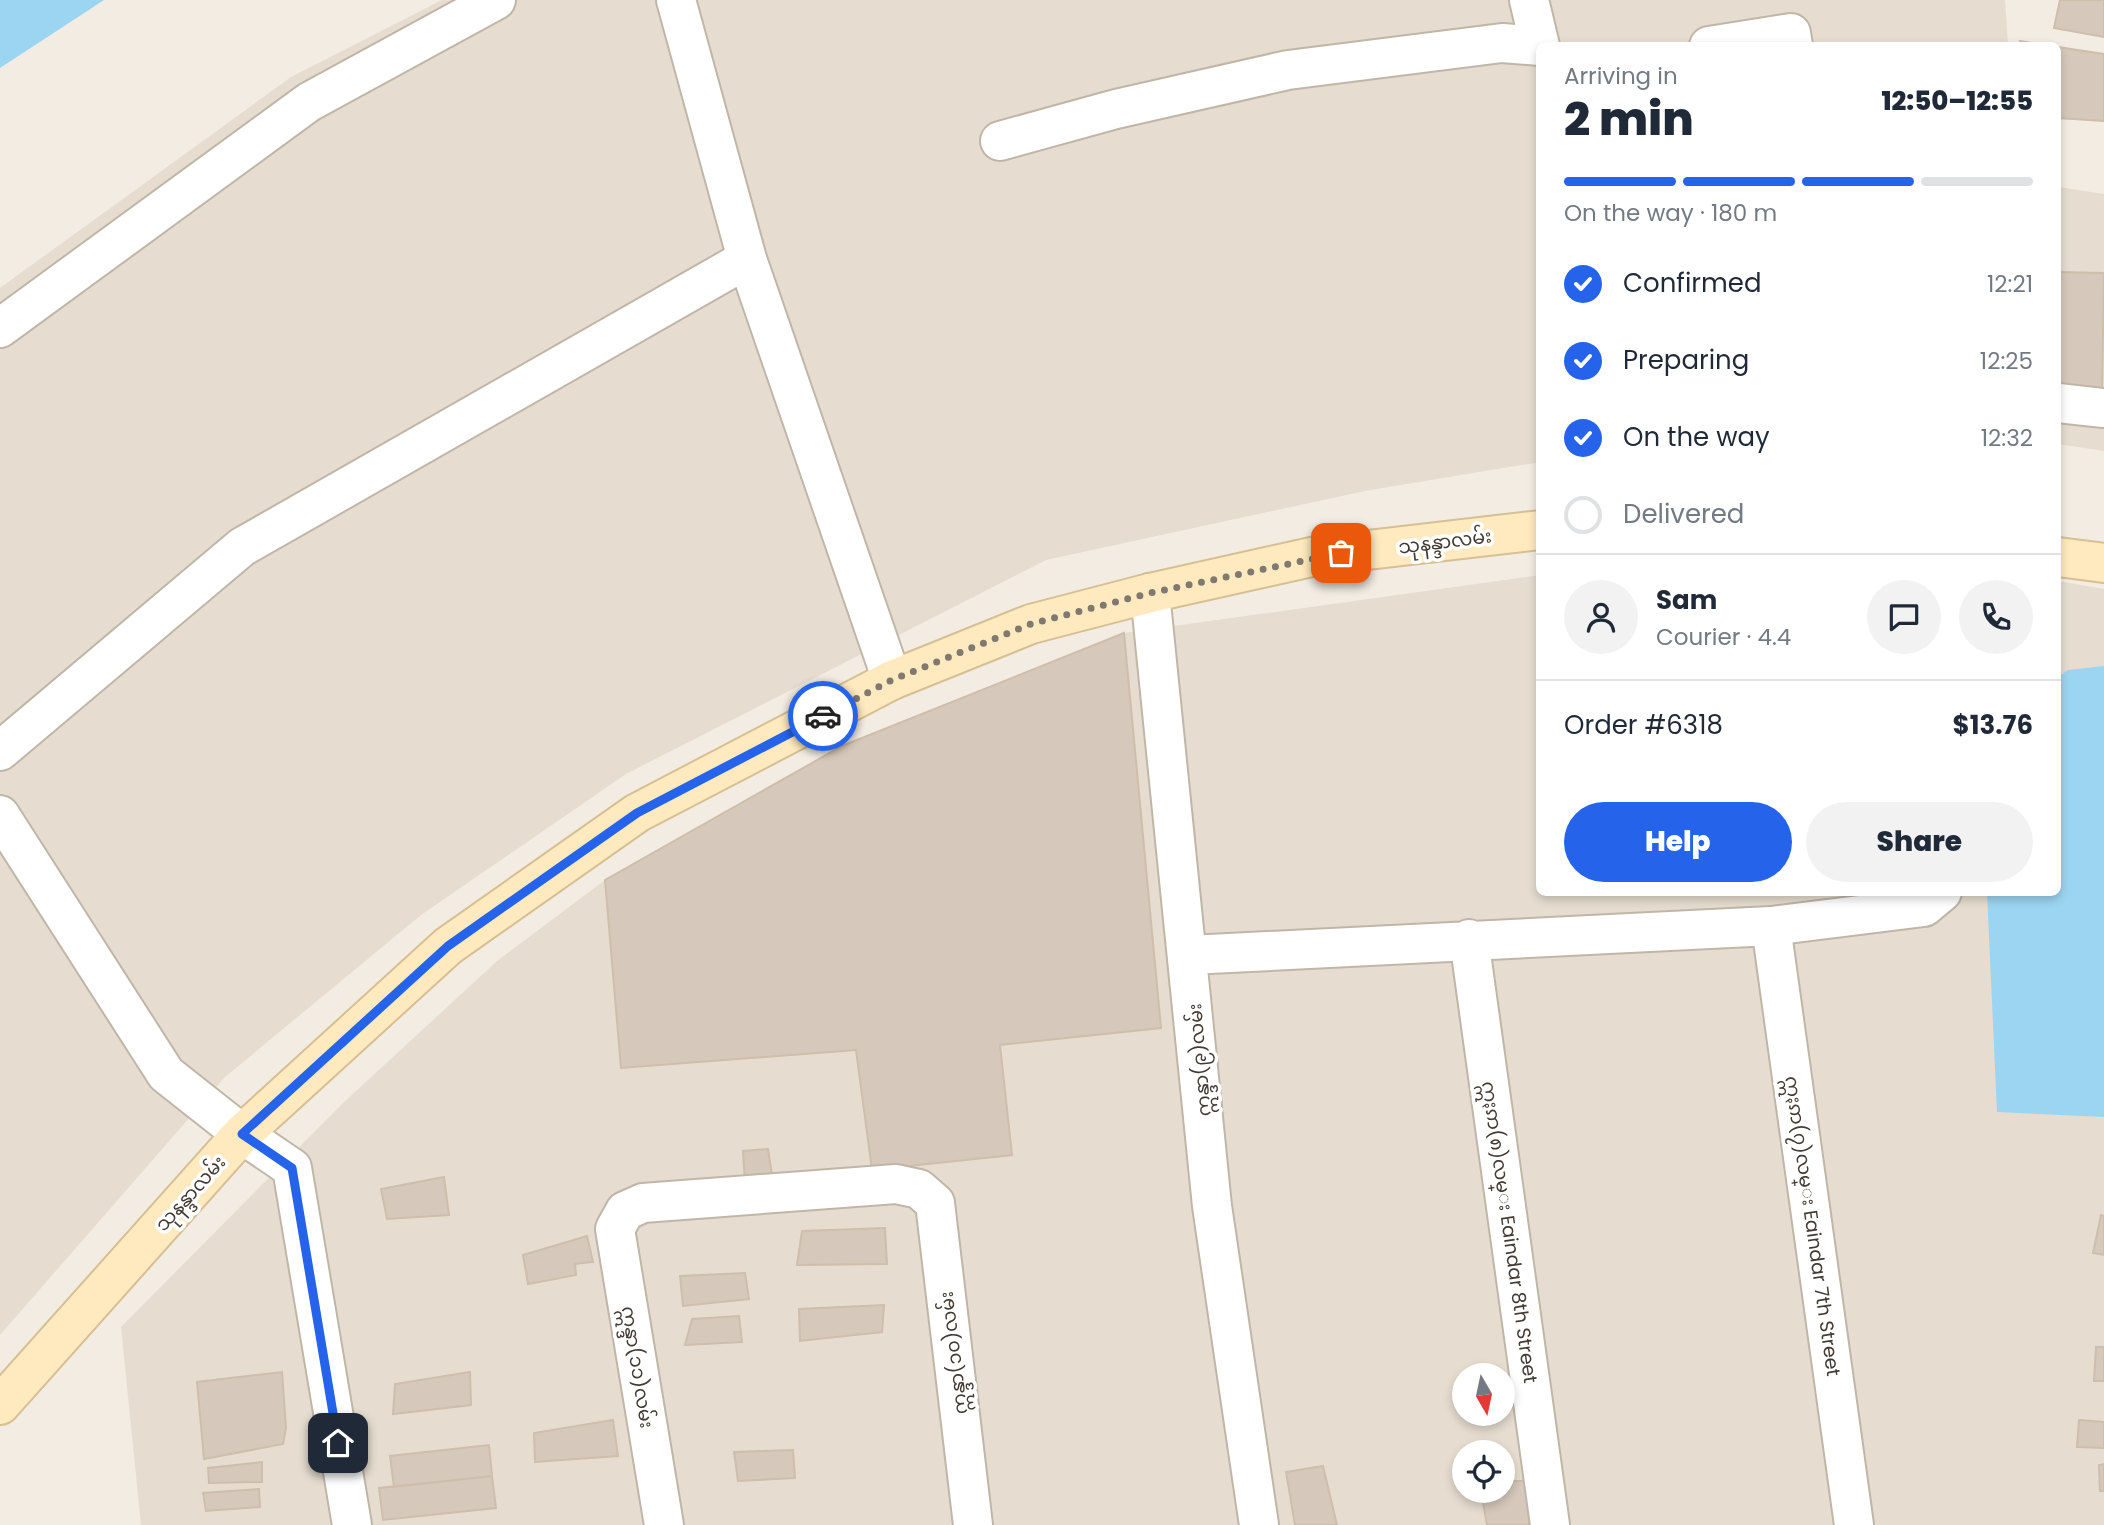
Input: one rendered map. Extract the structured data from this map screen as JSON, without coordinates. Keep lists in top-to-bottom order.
{
  "streets": {
    "main road": ["သုနန္ဒာလမ်း"],
    "street": [
      "ဣန္ဒာ(၉)လမ်း",
      "ဣႏၵာ(၇)လမ္း Eaindar 7th Street",
      "ဣႏၵာ(၈)လမ္း Eaindar 8th Street",
      "ဣန္ဒာ(၁၀)လမ်း",
      "ဣန္ဒာ(၁၁)လမ်း"
    ]
  },
  "crossings": [
    ["သုနန္ဒာလမ်း", "ဣန္ဒာ(၉)လမ်း"],
    ["ဣန္ဒာ(၁၀)လမ်း", "ဣန္ဒာ(၁၁)လမ်း"]
  ],
  "north": "bottom",
  "page": {
    "heading": ["2 min", "Arriving in", "12:50–12:55"],
    "panel": [
      "Sam",
      "Courier · 4.4",
      "Order #6318",
      "$13.76"
    ],
    "bar": "On the way · 180 m",
    "list": [
      ["Confirmed", "12:21"],
      ["Preparing", "12:25"],
      ["On the way", "12:32"],
      "Delivered"
    ],
    "buttons": ["Help", "Share"]
  }
}
